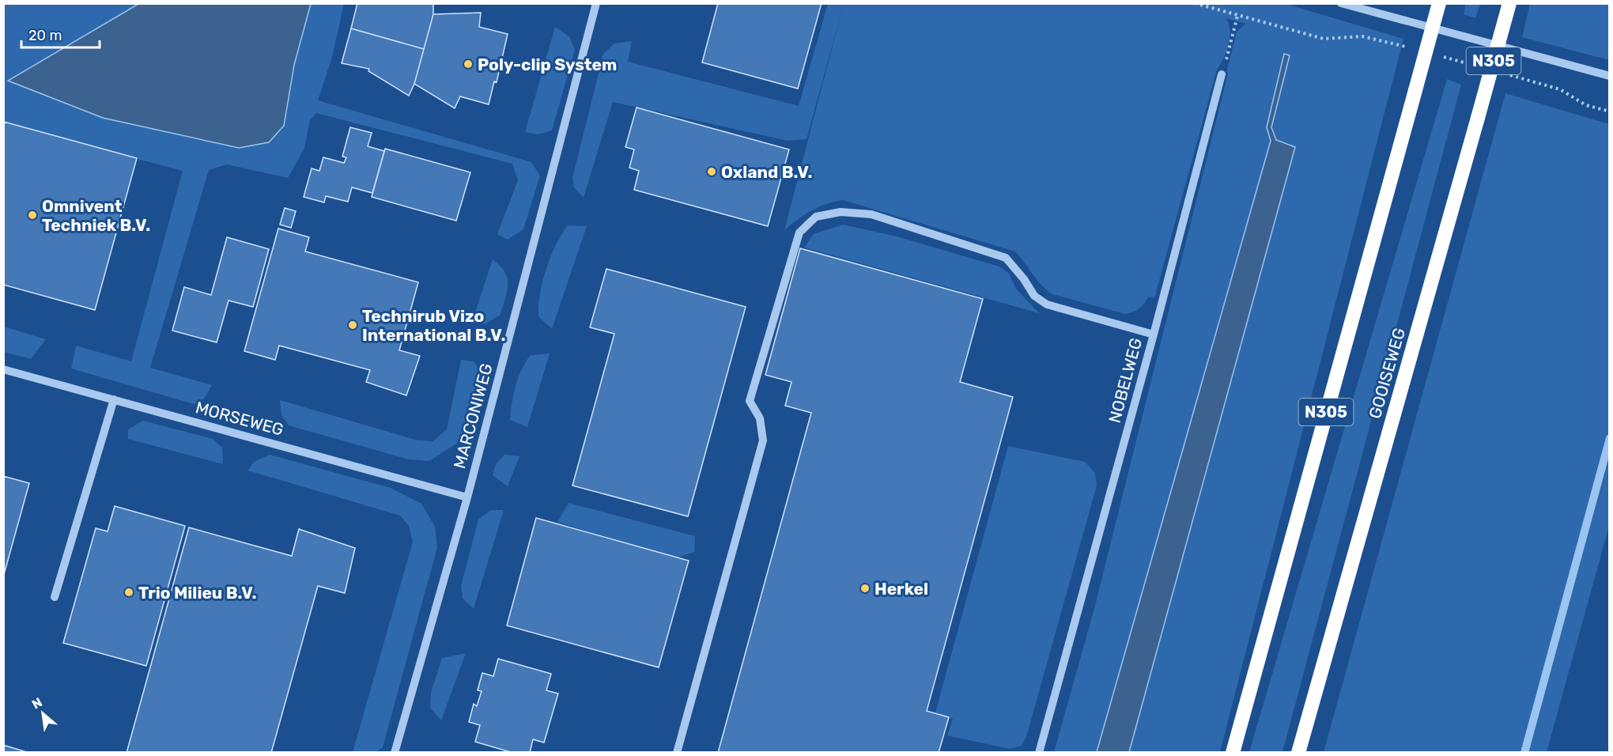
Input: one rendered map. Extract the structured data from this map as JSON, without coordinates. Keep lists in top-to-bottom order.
{
  "streets": {
    "highway": ["N305", "GOOISEWEG"],
    "street": ["NOBELWEG", "MARCONIWEG", "MORSEWEG"]
  },
  "crossings": [
    ["MARCONIWEG", "MORSEWEG"]
  ],
  "places": [
    "Poly-clip System",
    "Oxland B.V.",
    "Omnivent Techniek B.V.",
    "Technirub Vizo International B.V.",
    "Herkel",
    "Trio Milieu B.V."
  ],
  "scale_bar": "20 m",
  "north": "top left"
}
